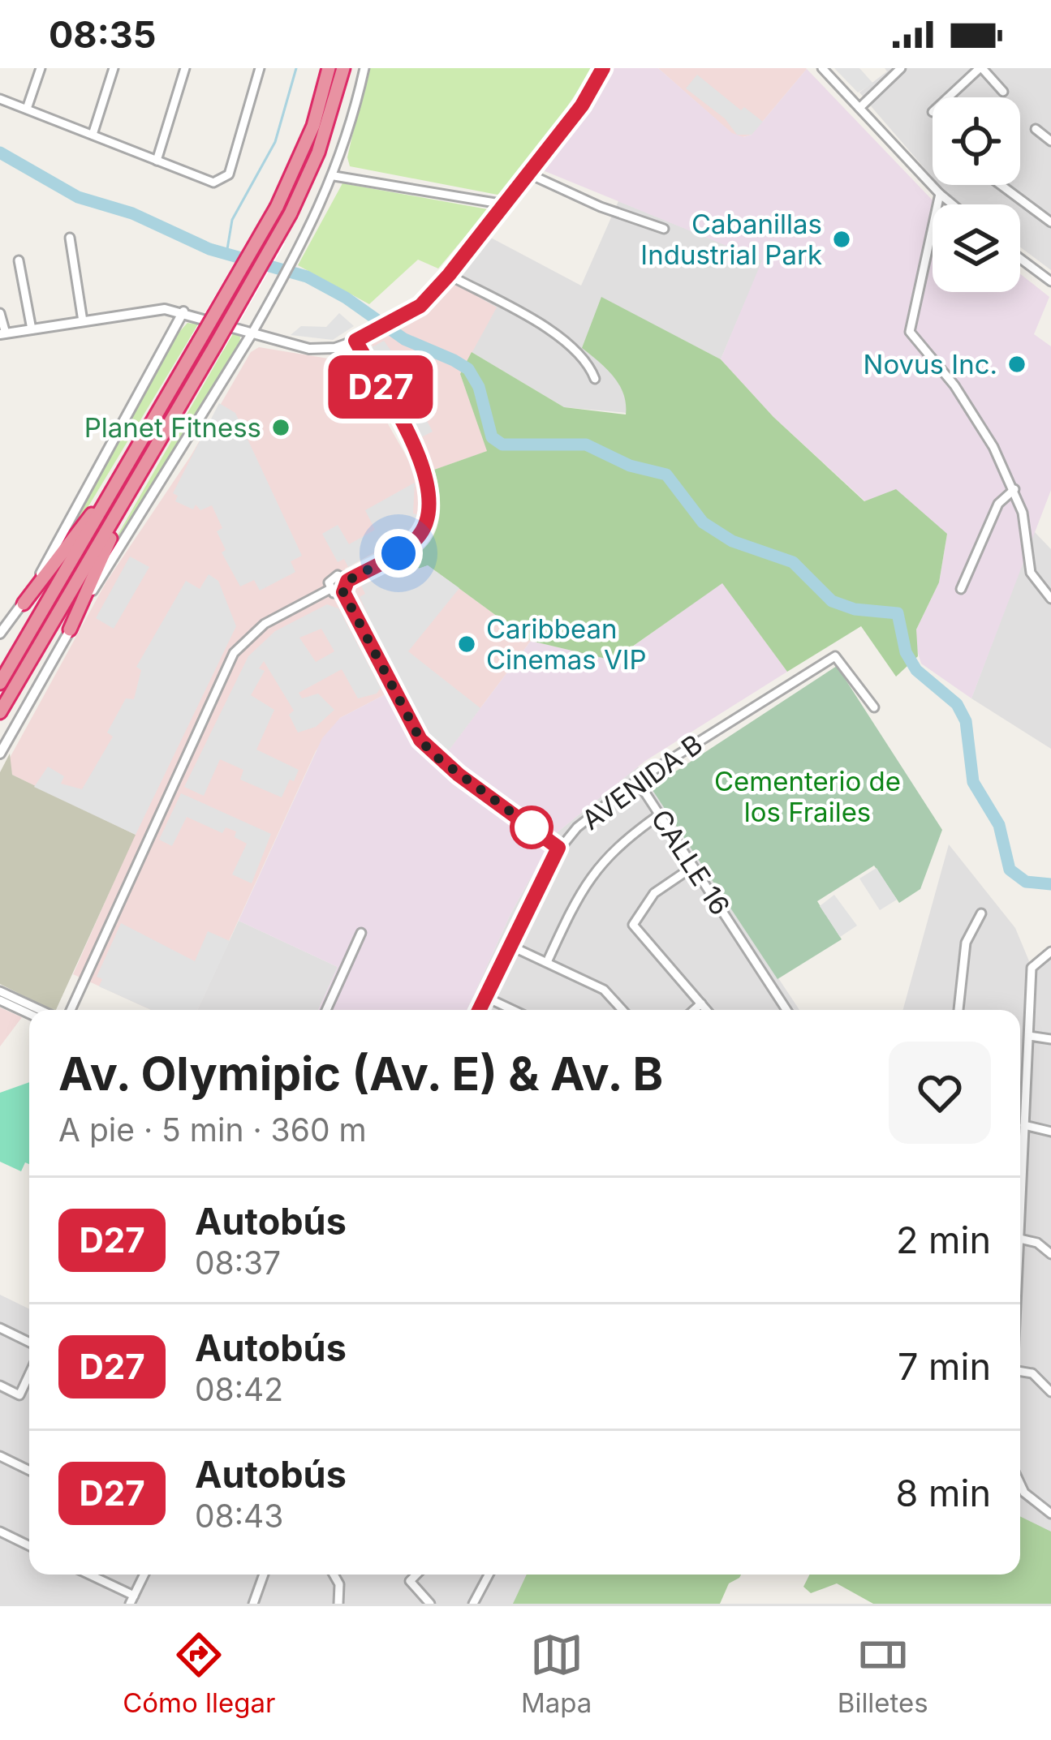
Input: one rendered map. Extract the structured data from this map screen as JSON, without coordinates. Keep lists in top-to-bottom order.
{
  "streets": {
    "street": ["AVENIDA B", "CALLE 16"]
  },
  "crossings": [
    ["AVENIDA B", "CALLE 16"]
  ],
  "parks": ["Cementerio de los Frailes"],
  "places": [
    "Cabanillas Industrial Park",
    "Novus Inc.",
    "Planet Fitness",
    "Caribbean Cinemas VIP"
  ],
  "lines": ["bus line D27"],
  "page": {
    "status": "08:35",
    "on_map": "D27",
    "heading": ["Av. Olymipic (Av. E) & Av. B", "A pie · 5 min · 360 m"],
    "list": [
      {
        "mark": "D27",
        "name": "Autobús",
        "note": "08:37",
        "value": "2 min"
      },
      {
        "mark": "D27",
        "name": "Autobús",
        "note": "08:42",
        "value": "7 min"
      },
      {
        "mark": "D27",
        "name": "Autobús",
        "note": "08:43",
        "value": "8 min"
      }
    ],
    "tabs": ["Cómo llegar", "Mapa", "Billetes"]
  }
}
